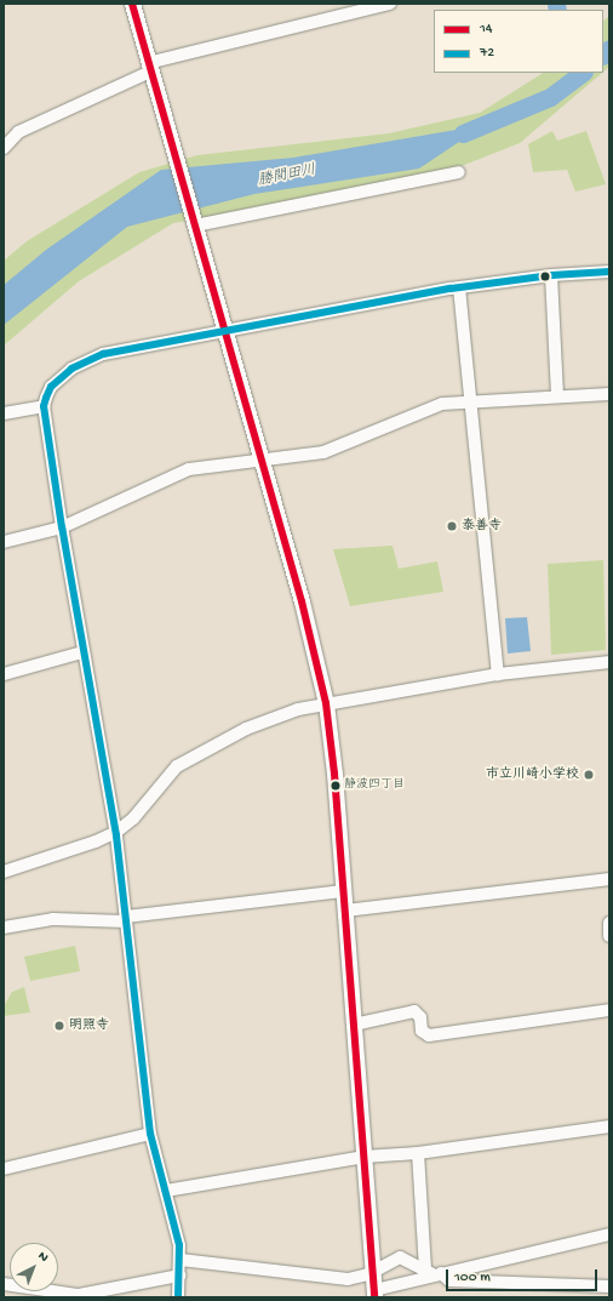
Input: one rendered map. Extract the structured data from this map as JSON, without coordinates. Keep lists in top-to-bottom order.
{
  "water": ["勝間田川"],
  "places": [
    "泰善寺",
    "市立川崎小学校",
    "静波四丁目",
    "明照寺"
  ],
  "lines": ["transit line 14", "transit line 72"],
  "legend": ["14", "72"],
  "scale_bar": "100 m",
  "north": "top right"
}
